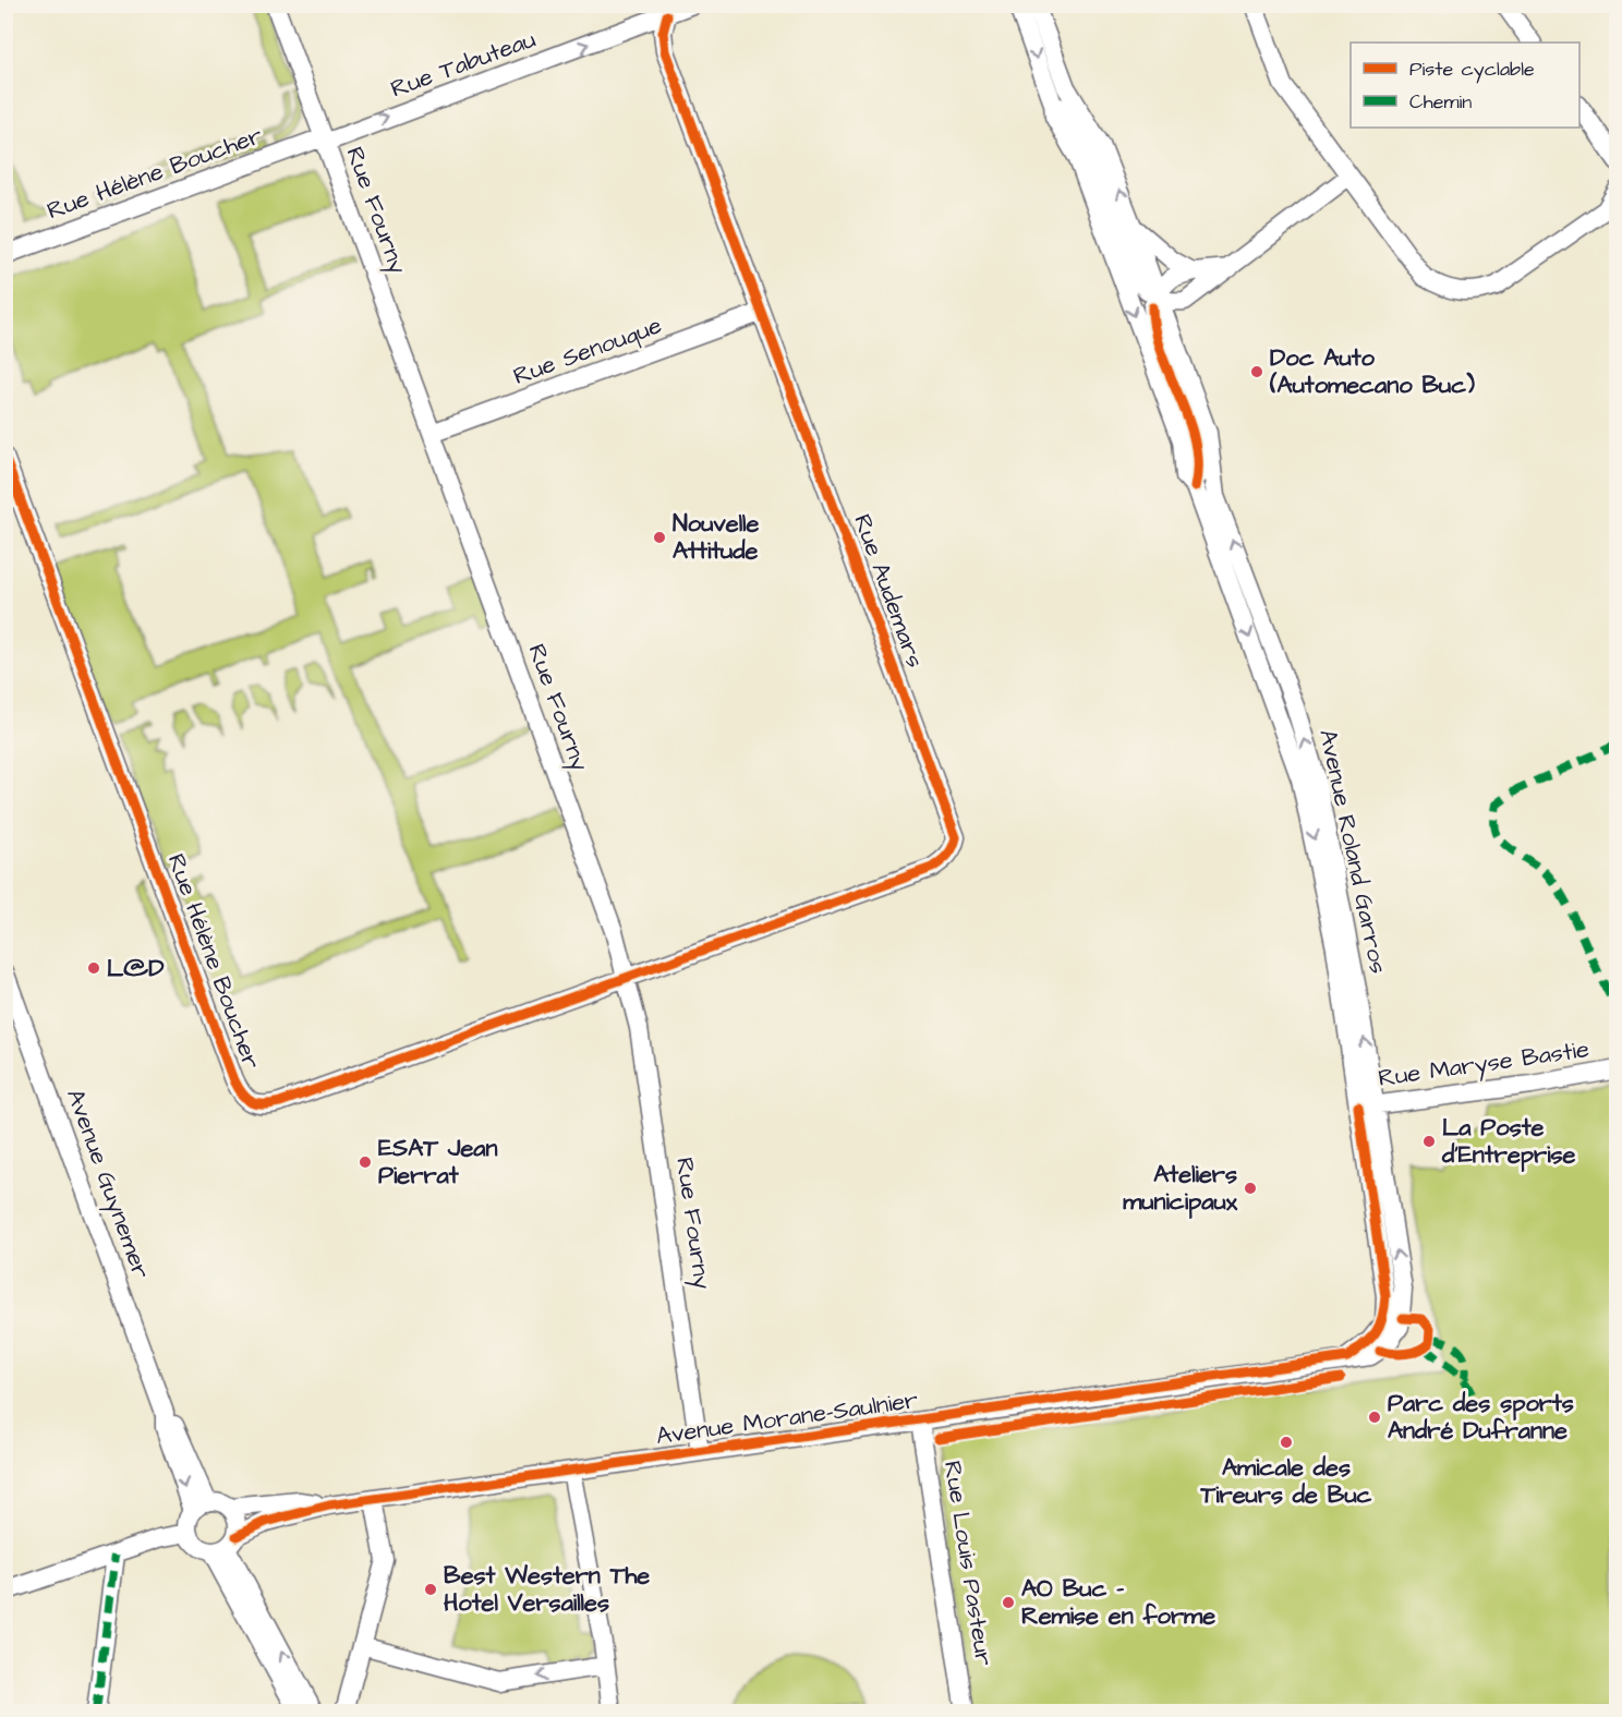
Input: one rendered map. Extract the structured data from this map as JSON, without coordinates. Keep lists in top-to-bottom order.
{
  "streets": {
    "street": [
      "Rue Tabuteau",
      "Rue Hélène Boucher",
      "Rue Fourny",
      "Rue Senouque",
      "Rue Audemars",
      "Avenue Roland Garros",
      "Rue Maryse Bastie",
      "Avenue Guynemer",
      "Avenue Morane-Saulnier",
      "Rue Louis Pasteur"
    ]
  },
  "crossings": [
    ["Rue Tabuteau", "Rue Hélène Boucher"],
    ["Rue Tabuteau", "Rue Fourny"],
    ["Rue Tabuteau", "Rue Audemars"],
    ["Rue Hélène Boucher", "Rue Fourny"],
    ["Rue Hélène Boucher", "Rue Audemars"],
    ["Rue Fourny", "Rue Senouque"],
    ["Rue Fourny", "Rue Audemars"],
    ["Rue Fourny", "Avenue Morane-Saulnier"],
    ["Rue Senouque", "Rue Audemars"],
    ["Avenue Roland Garros", "Rue Maryse Bastie"],
    ["Avenue Roland Garros", "Avenue Morane-Saulnier"],
    ["Avenue Guynemer", "Avenue Morane-Saulnier"],
    ["Avenue Morane-Saulnier", "Rue Louis Pasteur"]
  ],
  "one_way": ["Rue Tabuteau"],
  "places": [
    "Doc Auto (Automecano Buc)",
    "Nouvelle Attitude",
    "L@D",
    "La Poste d'Entreprise",
    "ESAT Jean Pierrat",
    "Ateliers municipaux",
    "Parc des sports André Dufranne",
    "Amicale des Tireurs de Buc",
    "Best Western The Hotel Versailles",
    "AO Buc - Remise en forme"
  ],
  "legend": ["Piste cyclable", "Chemin"]
}
